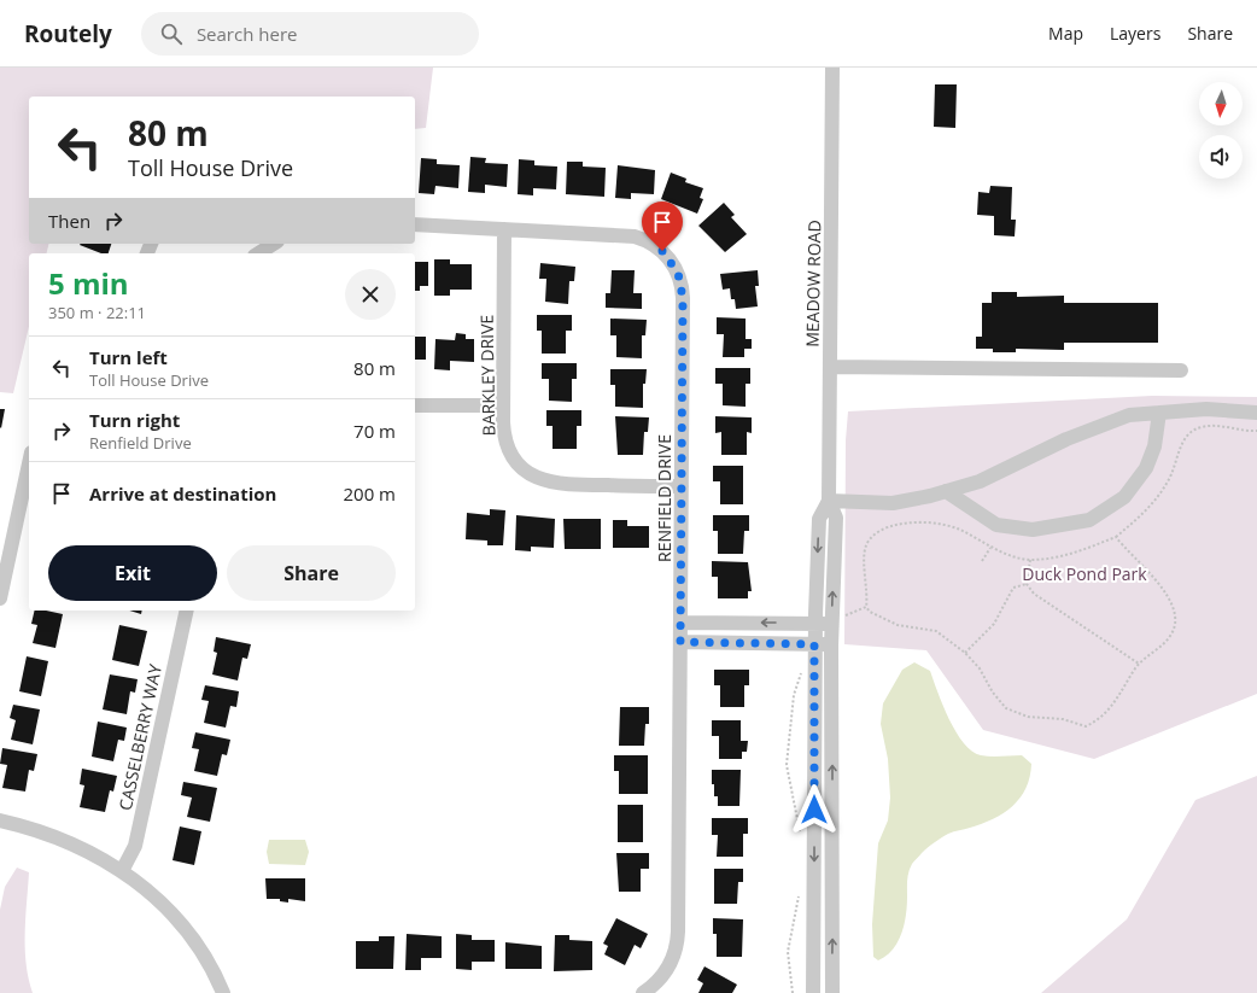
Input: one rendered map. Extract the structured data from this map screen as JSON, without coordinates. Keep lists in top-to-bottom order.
{
  "streets": {
    "street": [
      "MEADOW ROAD",
      "BARKLEY DRIVE",
      "RENFIELD DRIVE",
      "CASSELBERRY WAY"
    ]
  },
  "crossings": [
    ["BARKLEY DRIVE", "RENFIELD DRIVE"]
  ],
  "parks": ["Duck Pond Park"],
  "north": "bottom",
  "page": {
    "header": "Routely",
    "search": "Search here",
    "nav": ["Map", "Layers", "Share"],
    "turn": ["80 m", "Toll House Drive"],
    "then": "Then",
    "heading": ["5 min", "350 m · 22:11"],
    "list": [
      {
        "name": "Turn left",
        "note": "Toll House Drive",
        "value": "80 m"
      },
      {
        "name": "Turn right",
        "note": "Renfield Drive",
        "value": "70 m"
      },
      {
        "name": "Arrive at destination",
        "value": "200 m"
      }
    ],
    "buttons": ["Exit", "Share"]
  }
}
